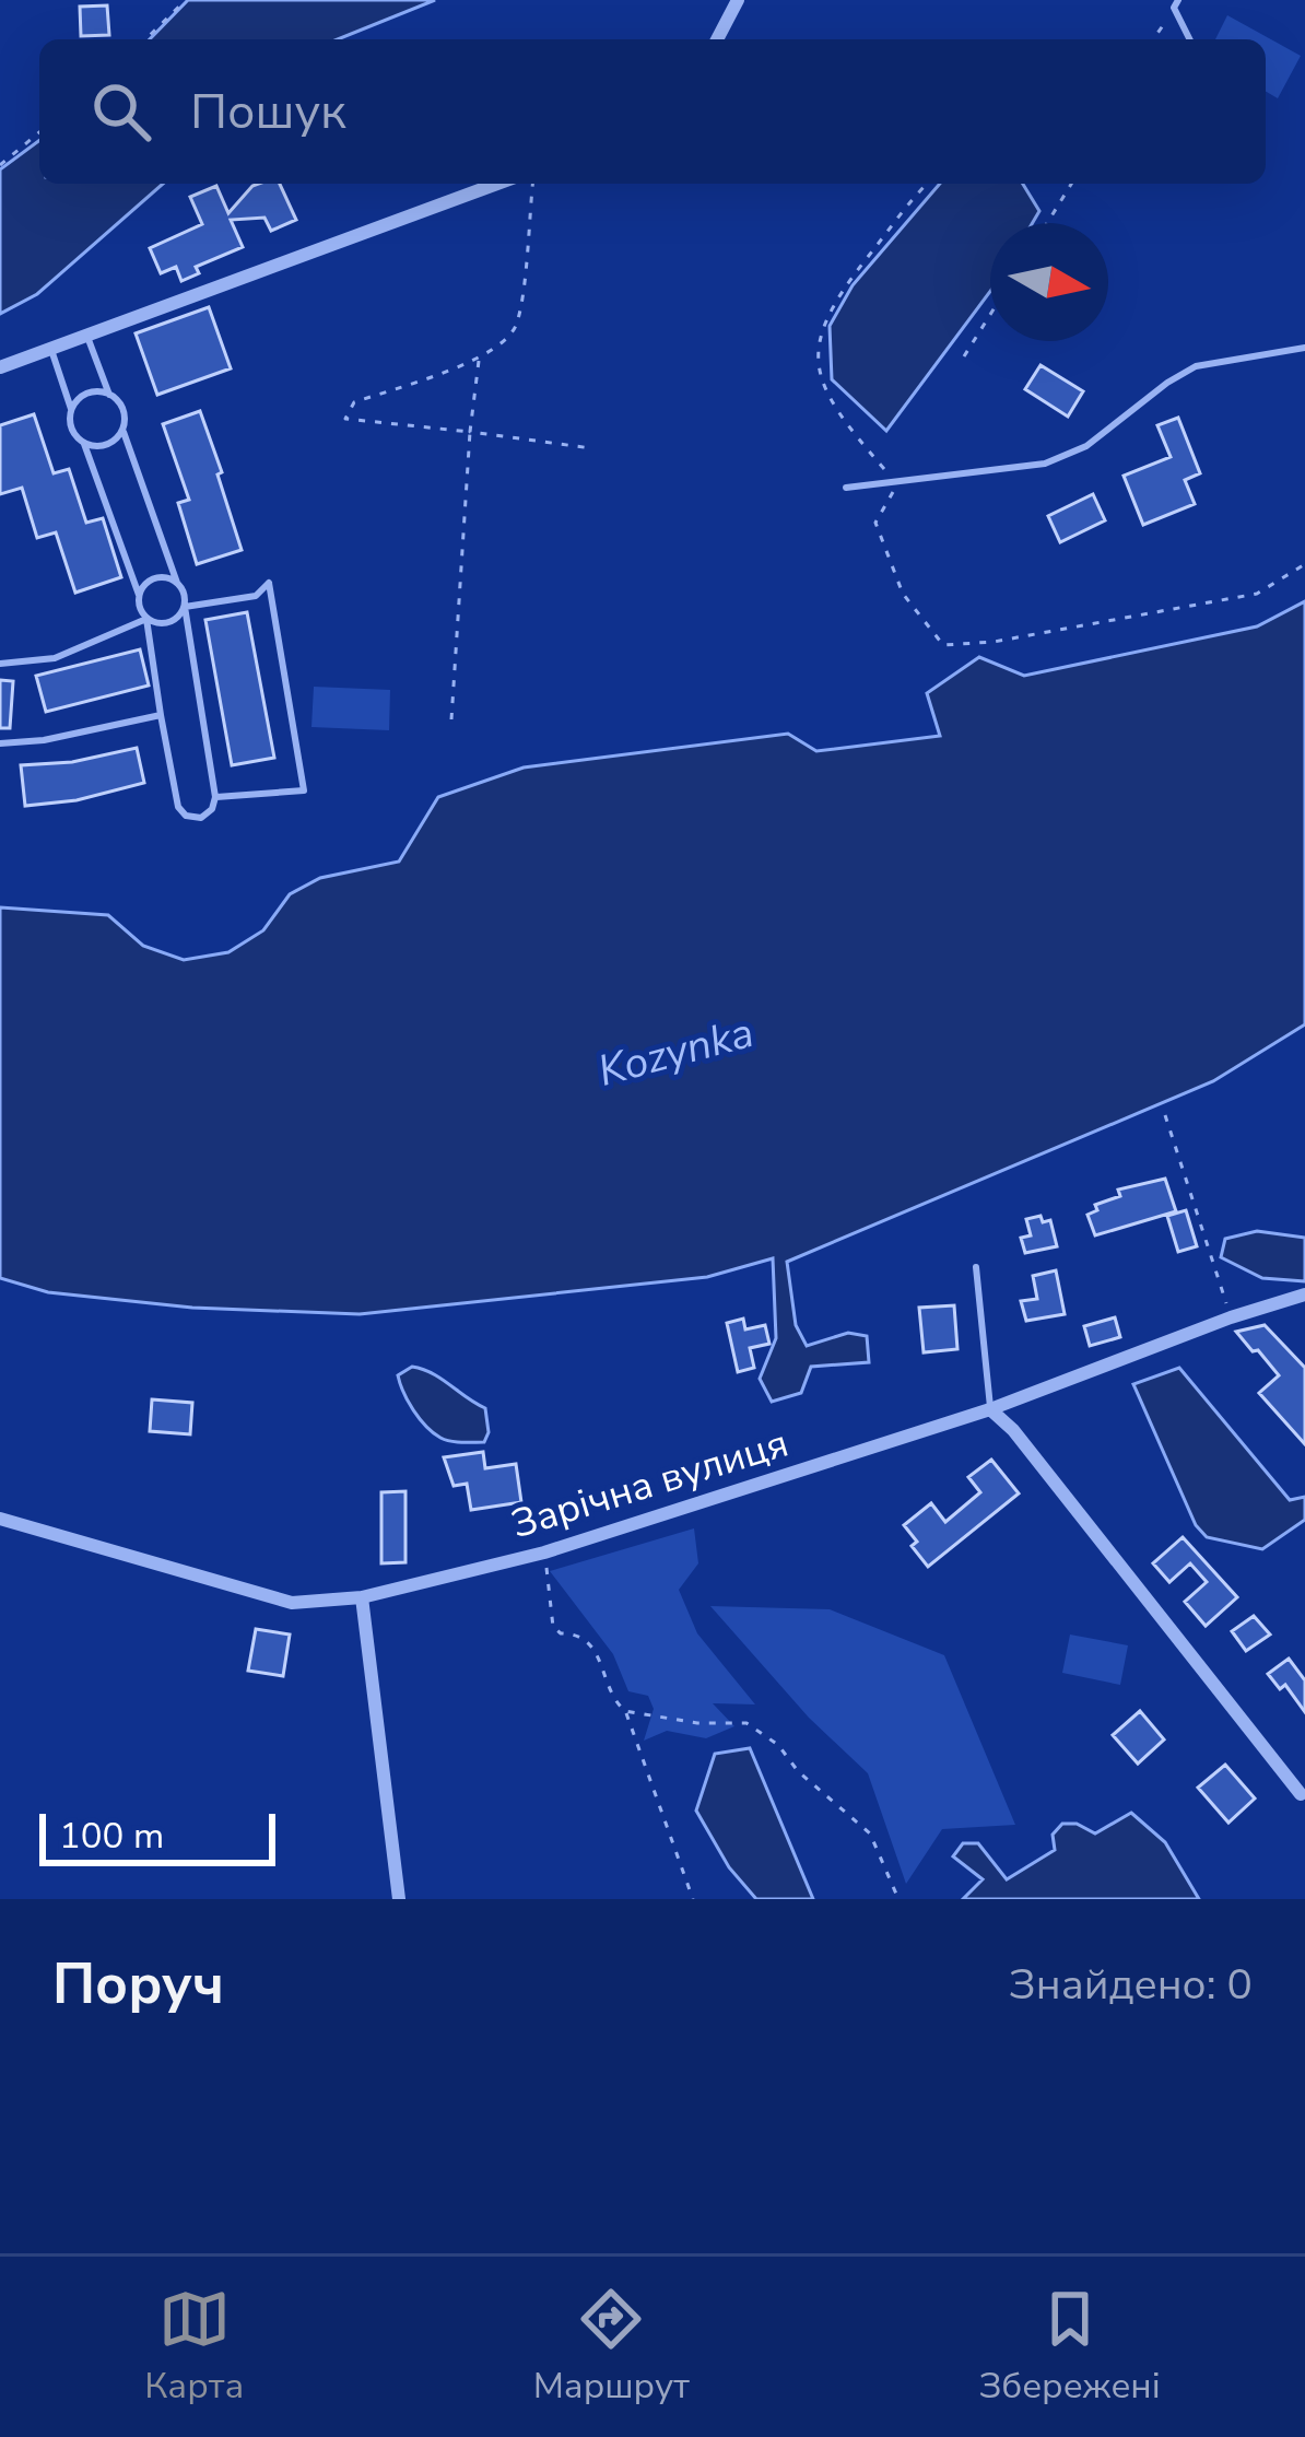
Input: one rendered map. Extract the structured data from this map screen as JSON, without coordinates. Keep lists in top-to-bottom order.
{
  "streets": {
    "street": ["Зарічна вулиця"]
  },
  "water": ["Kozynka"],
  "scale_bar": "100 m",
  "north": "right",
  "page": {
    "search": "Пошук",
    "scale": "100 m",
    "heading": ["Поруч", "Знайдено: 0"],
    "nav": ["Карта", "Маршрут", "Збережені"]
  }
}
